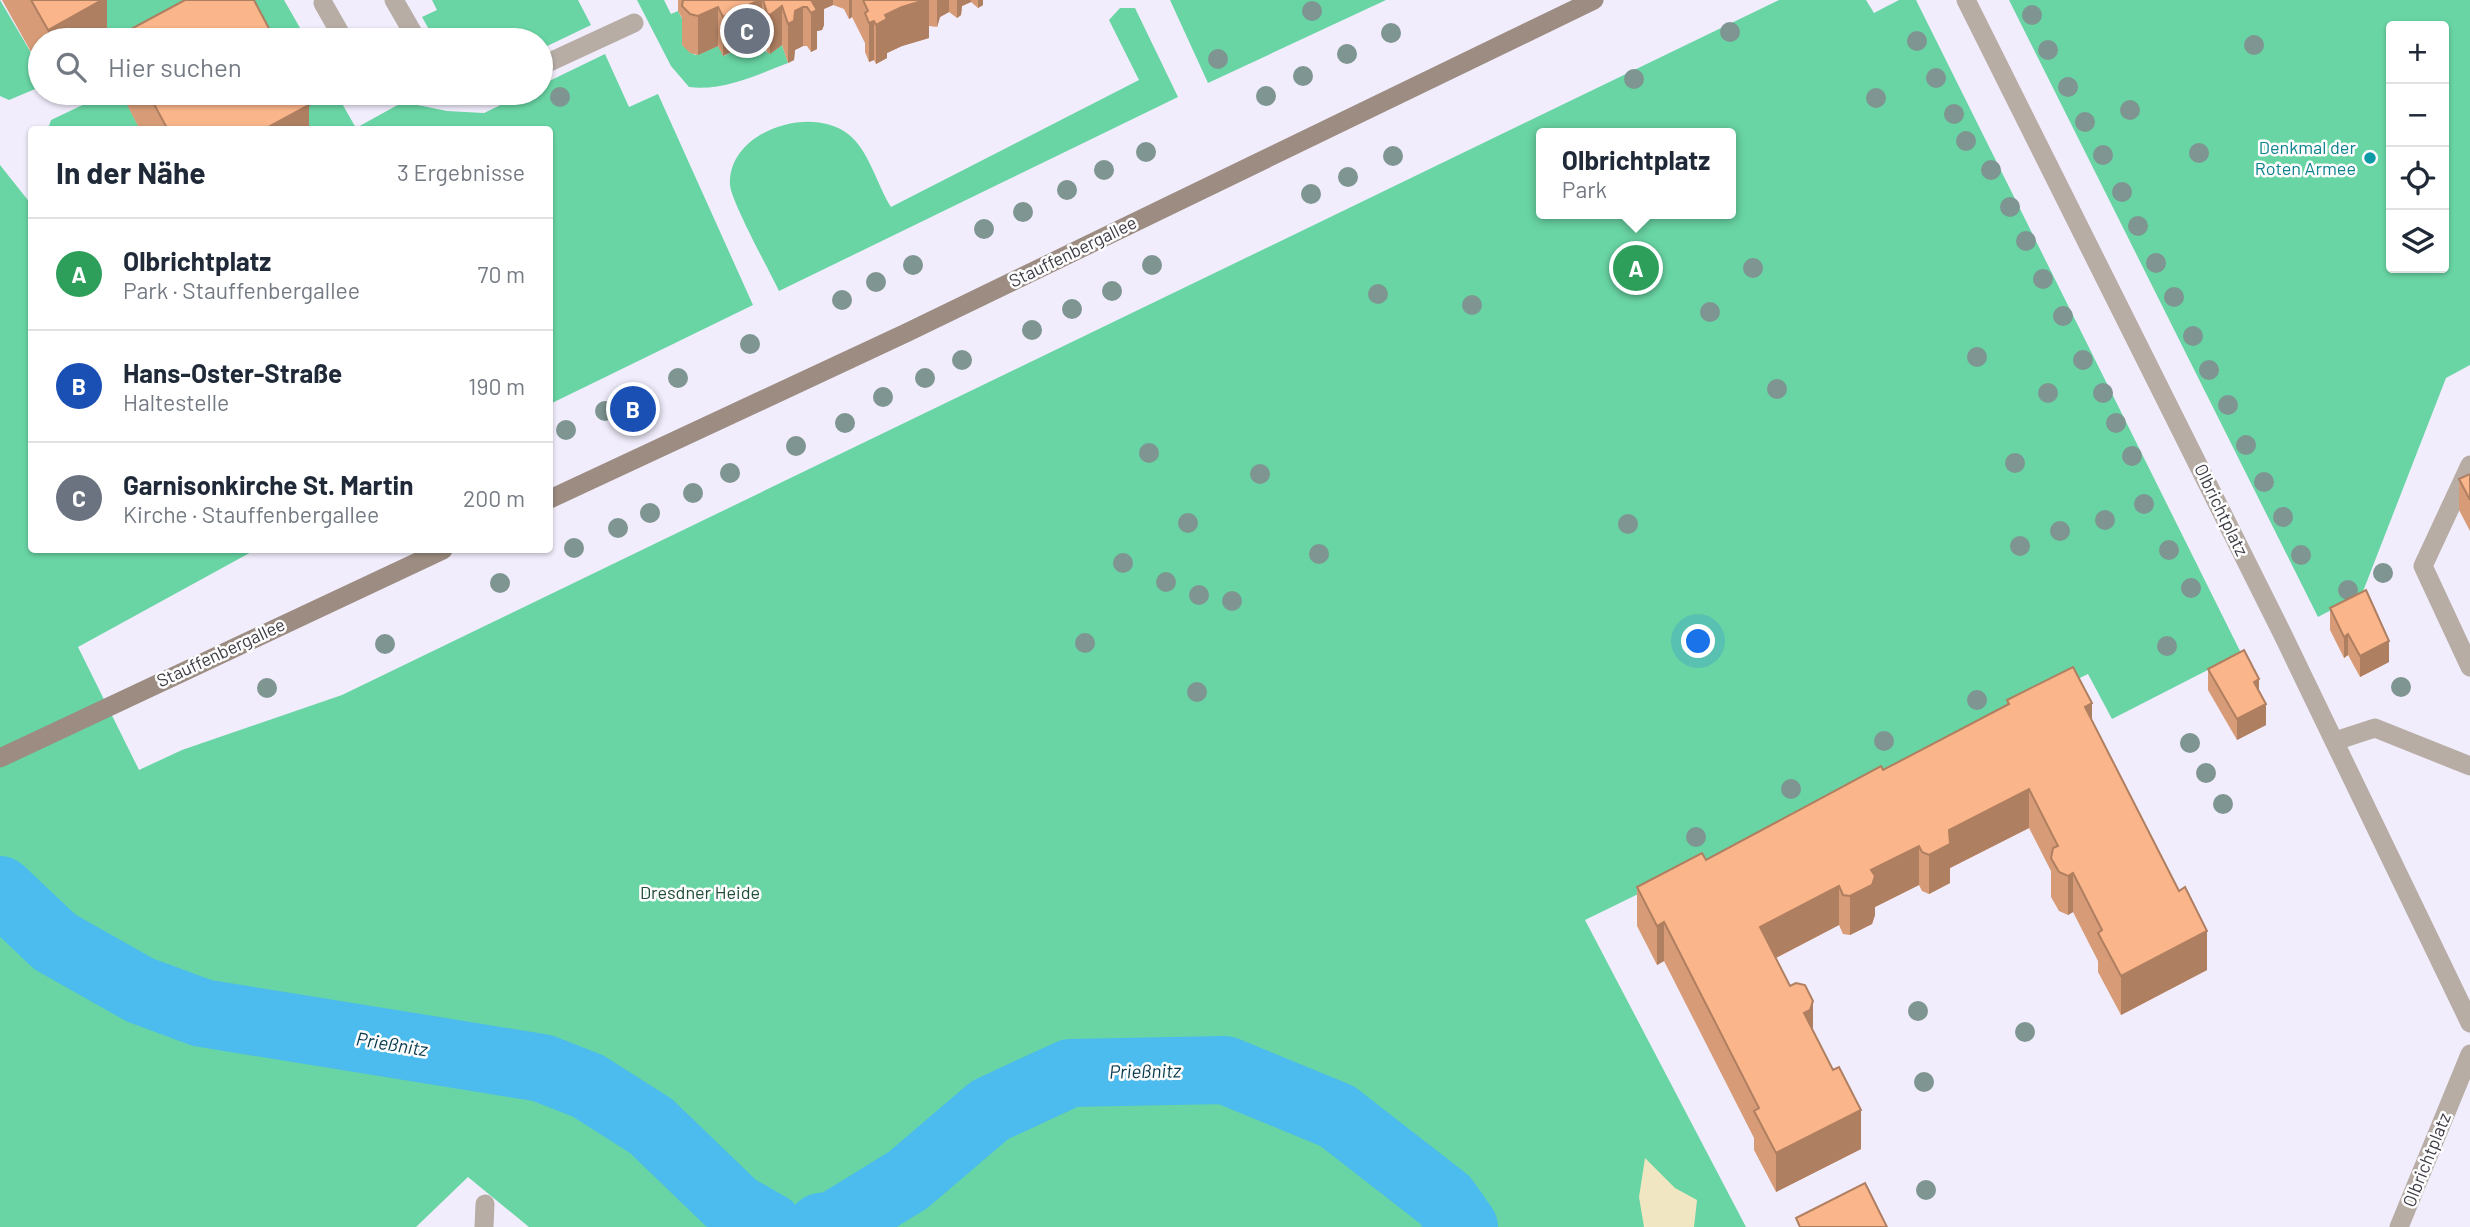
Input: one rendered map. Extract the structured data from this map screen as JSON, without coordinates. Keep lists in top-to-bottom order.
{
  "streets": {
    "main road": ["Stauffenbergallee"],
    "street": ["Olbrichtplatz"]
  },
  "water": ["Prießnitz"],
  "parks": ["Dresdner Heide"],
  "places": ["Denkmal der Roten Armee"],
  "page": {
    "pins": ["C", "A", "B"],
    "map_buttons": ["+", "−"],
    "search": "Hier suchen",
    "heading": ["In der Nähe", "3 Ergebnisse"],
    "popup": ["Olbrichtplatz", "Park"],
    "list": [
      {
        "mark": "A",
        "name": "Olbrichtplatz",
        "note": "Park · Stauffenbergallee",
        "value": "70 m"
      },
      {
        "mark": "B",
        "name": "Hans-Oster-Straße",
        "note": "Haltestelle",
        "value": "190 m"
      },
      {
        "mark": "C",
        "name": "Garnisonkirche St. Martin",
        "note": "Kirche · Stauffenbergallee",
        "value": "200 m"
      }
    ]
  }
}
